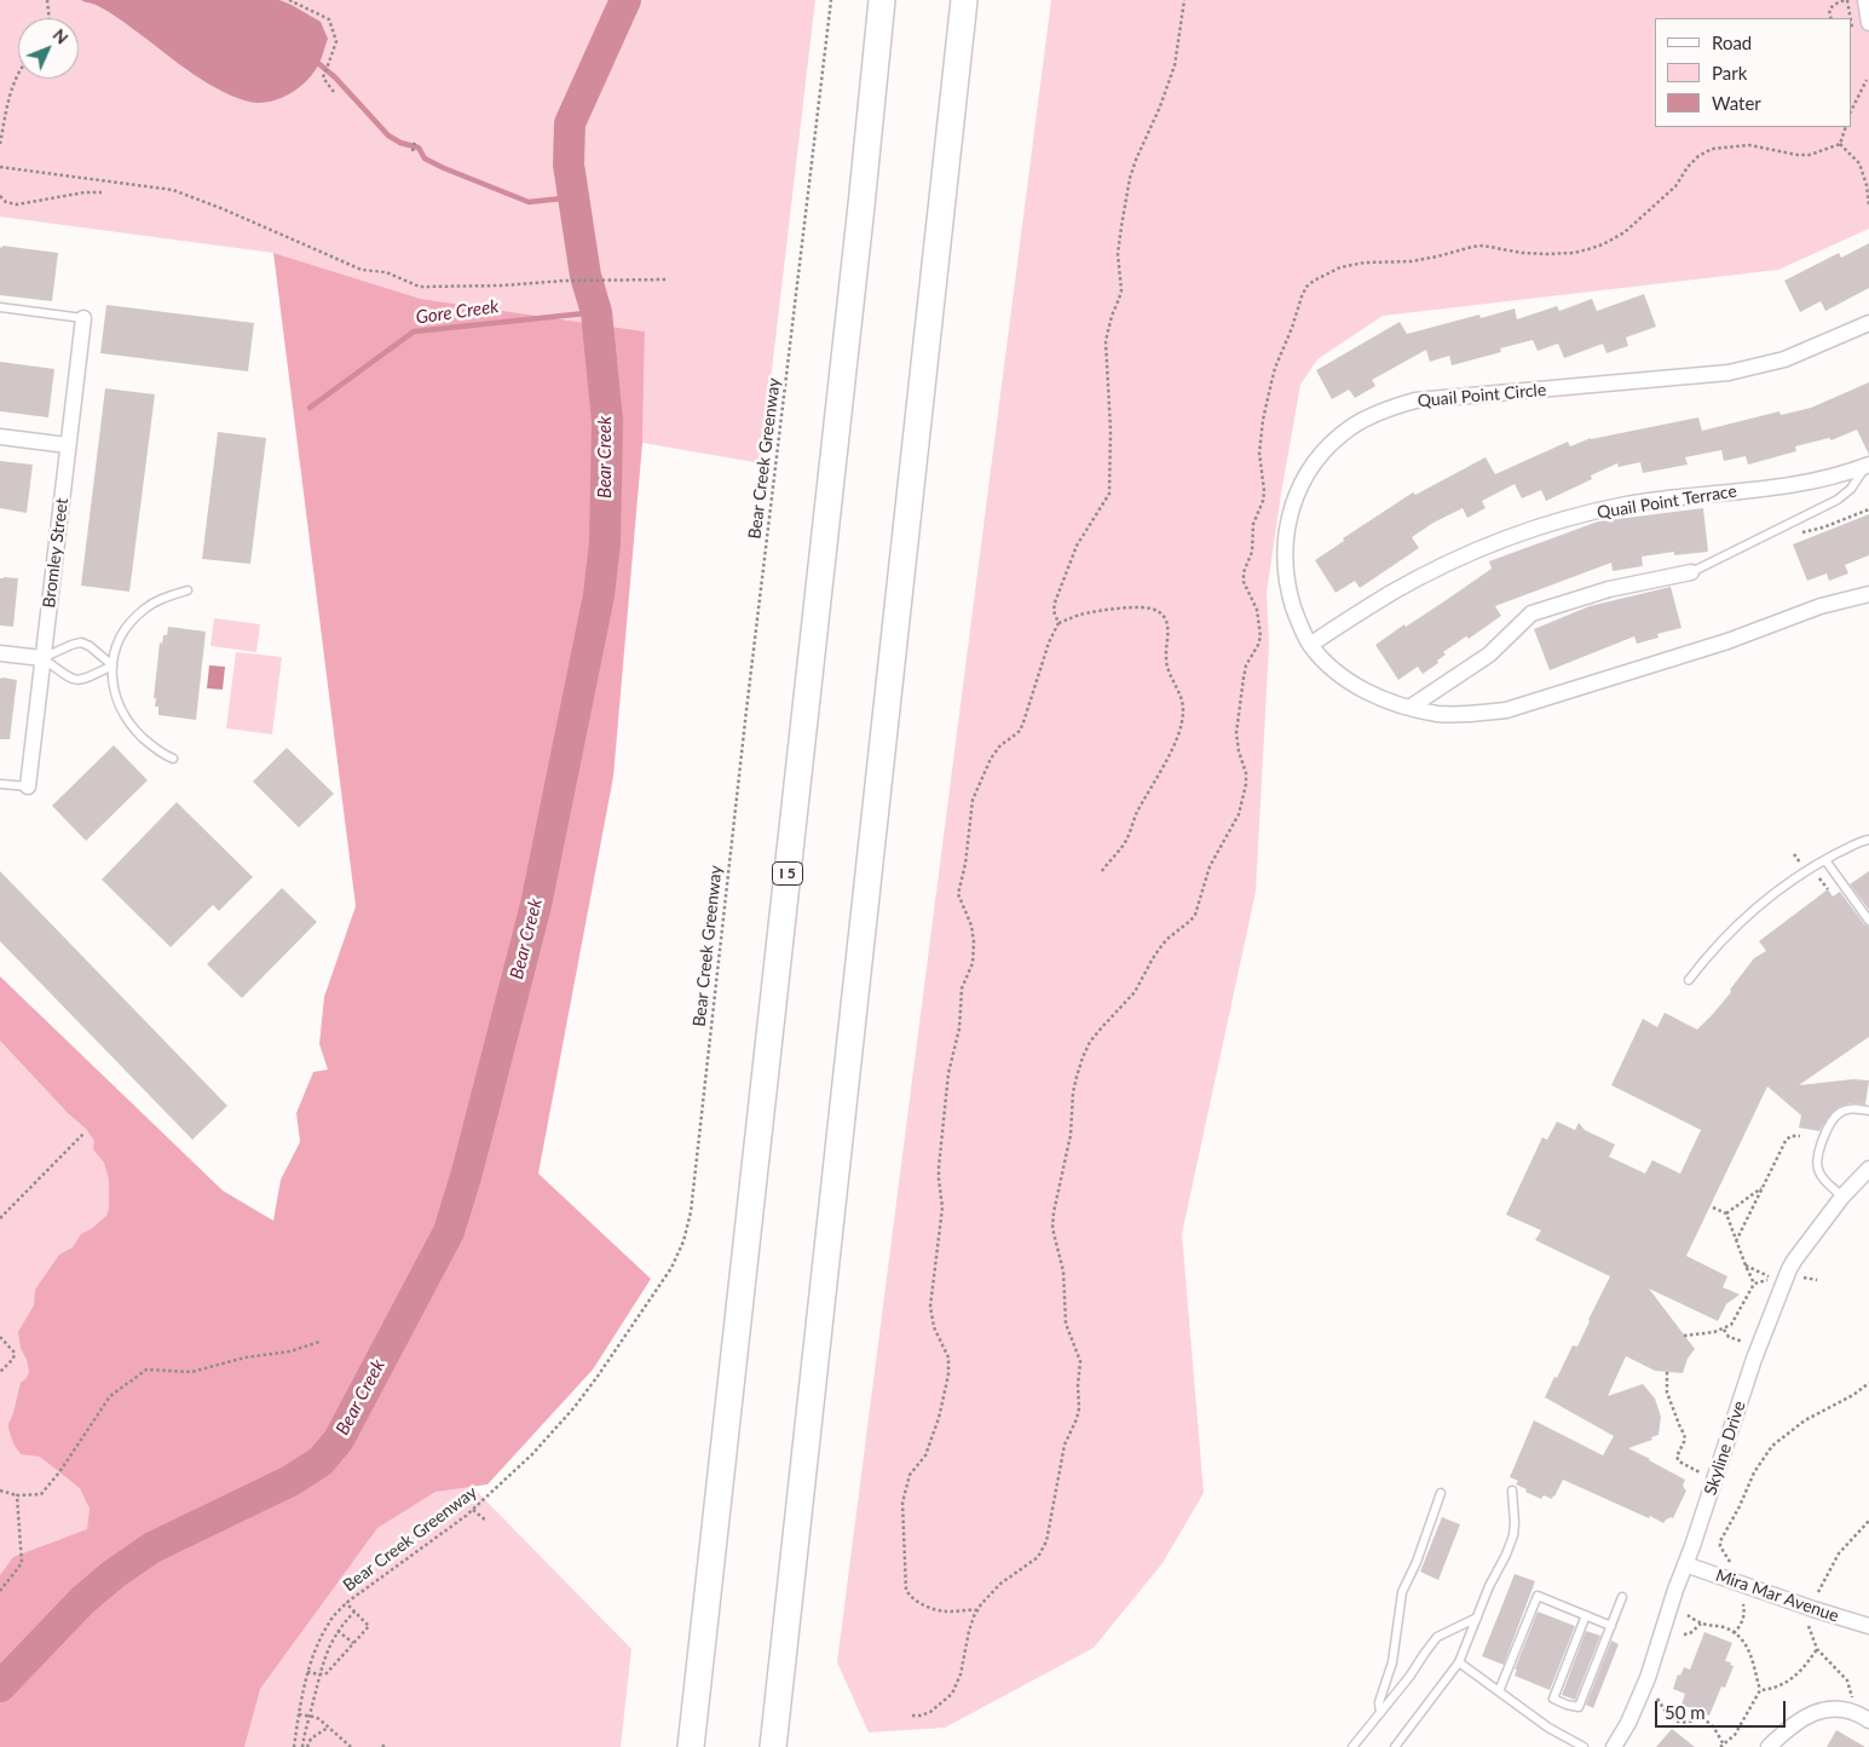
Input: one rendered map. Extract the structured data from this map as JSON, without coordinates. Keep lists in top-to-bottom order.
{
  "streets": {
    "highway": ["I 5"],
    "street": [
      "Quail Point Circle",
      "Quail Point Terrace",
      "Bromley Street",
      "Skyline Drive",
      "Mira Mar Avenue"
    ],
    "path": ["Bear Creek Greenway"]
  },
  "crossings": [
    ["Quail Point Circle", "Quail Point Terrace"],
    ["Skyline Drive", "Mira Mar Avenue"]
  ],
  "water": ["Gore Creek", "Bear Creek"],
  "legend": ["Road", "Park", "Water"],
  "scale_bar": "50 m",
  "north": "top right"
}
